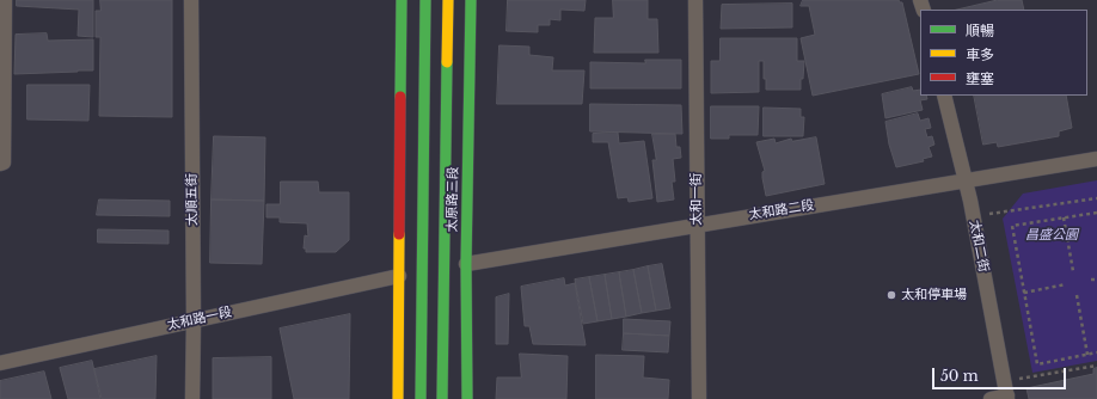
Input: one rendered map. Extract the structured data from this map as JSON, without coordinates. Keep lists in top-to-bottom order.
{
  "streets": {
    "main road": ["太原路三段"],
    "street": [
      "太順五街",
      "太和一街",
      "太和路二段",
      "太和二街",
      "太和路一段"
    ]
  },
  "crossings": [
    ["太順五街", "太和路一段"],
    ["太原路三段", "太和路二段"],
    ["太和一街", "太和路二段"],
    ["太和路二段", "太和二街"]
  ],
  "parks": ["昌盛公園"],
  "places": ["太和停車場"],
  "legend": ["順暢", "車多", "壅塞"],
  "scale_bar": "50 m"
}
